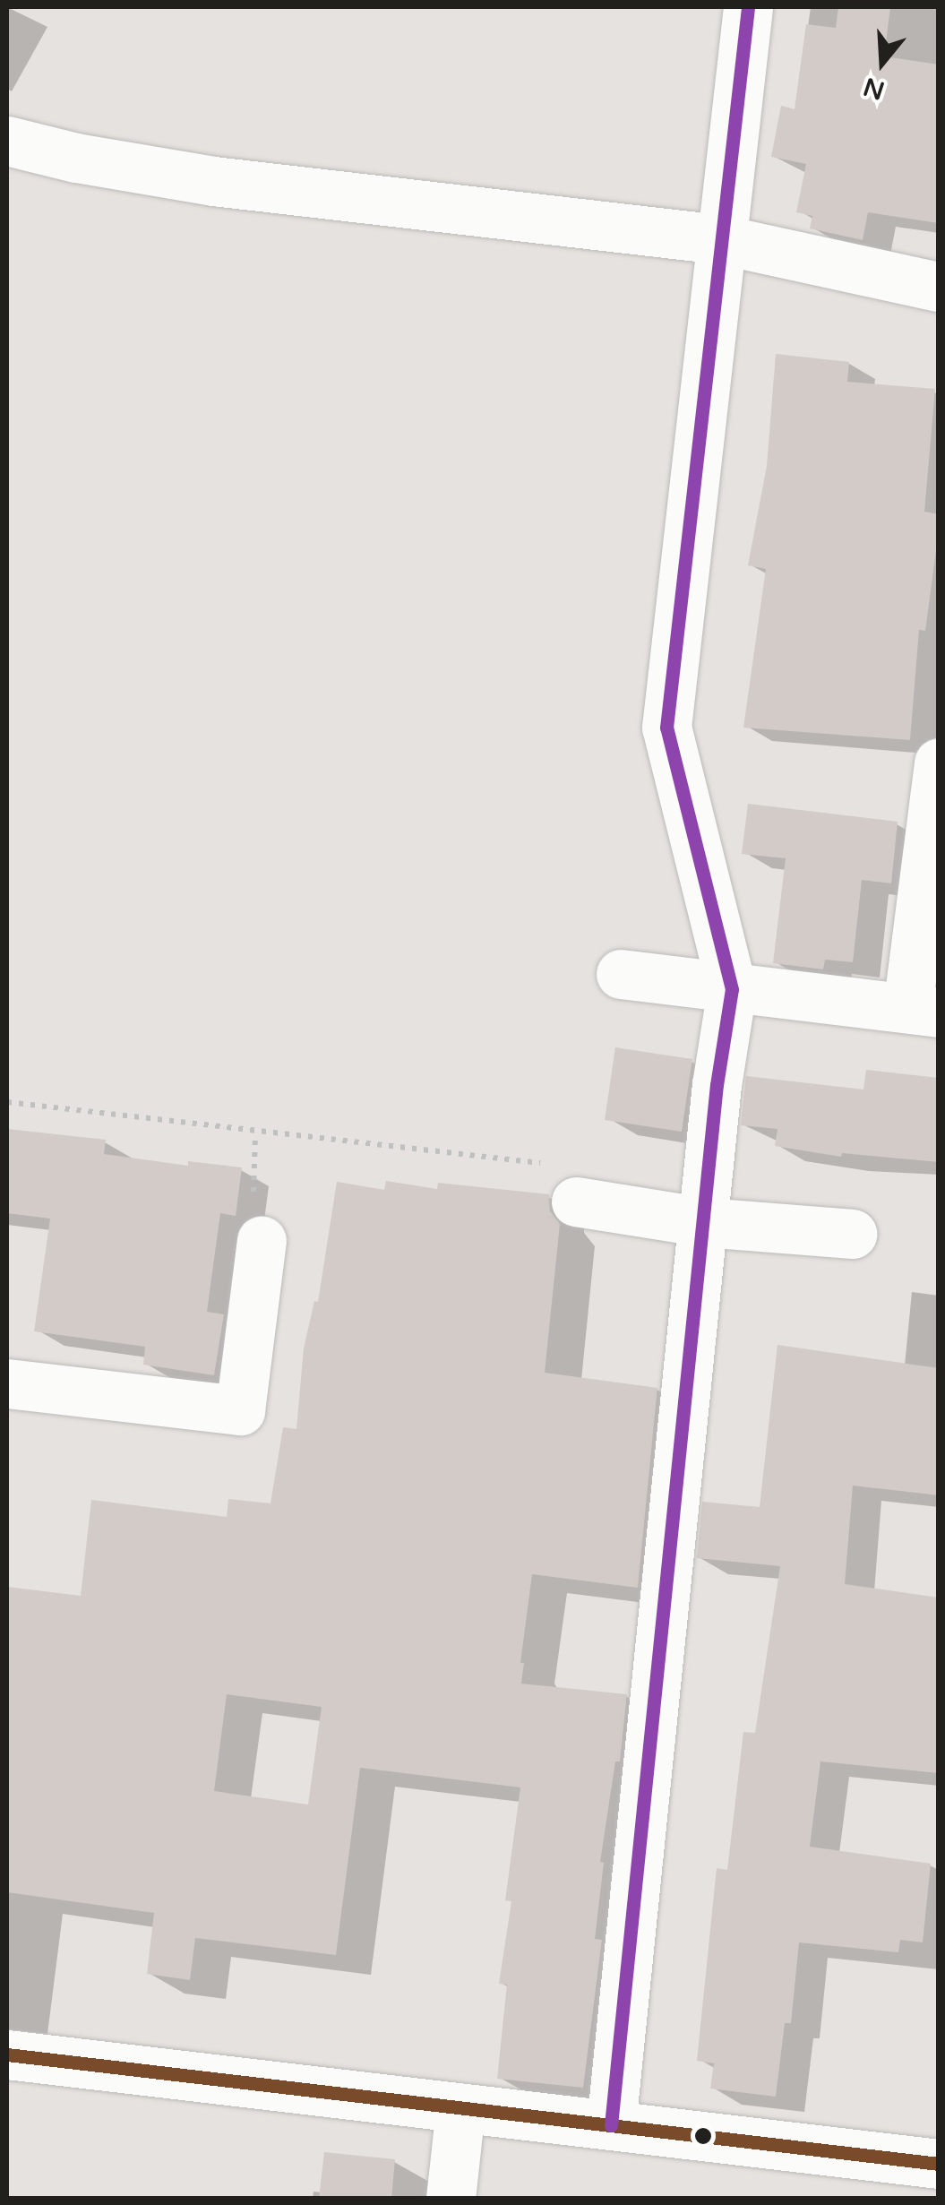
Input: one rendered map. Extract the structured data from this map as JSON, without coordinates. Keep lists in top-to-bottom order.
{
  "north": "bottom"
}
